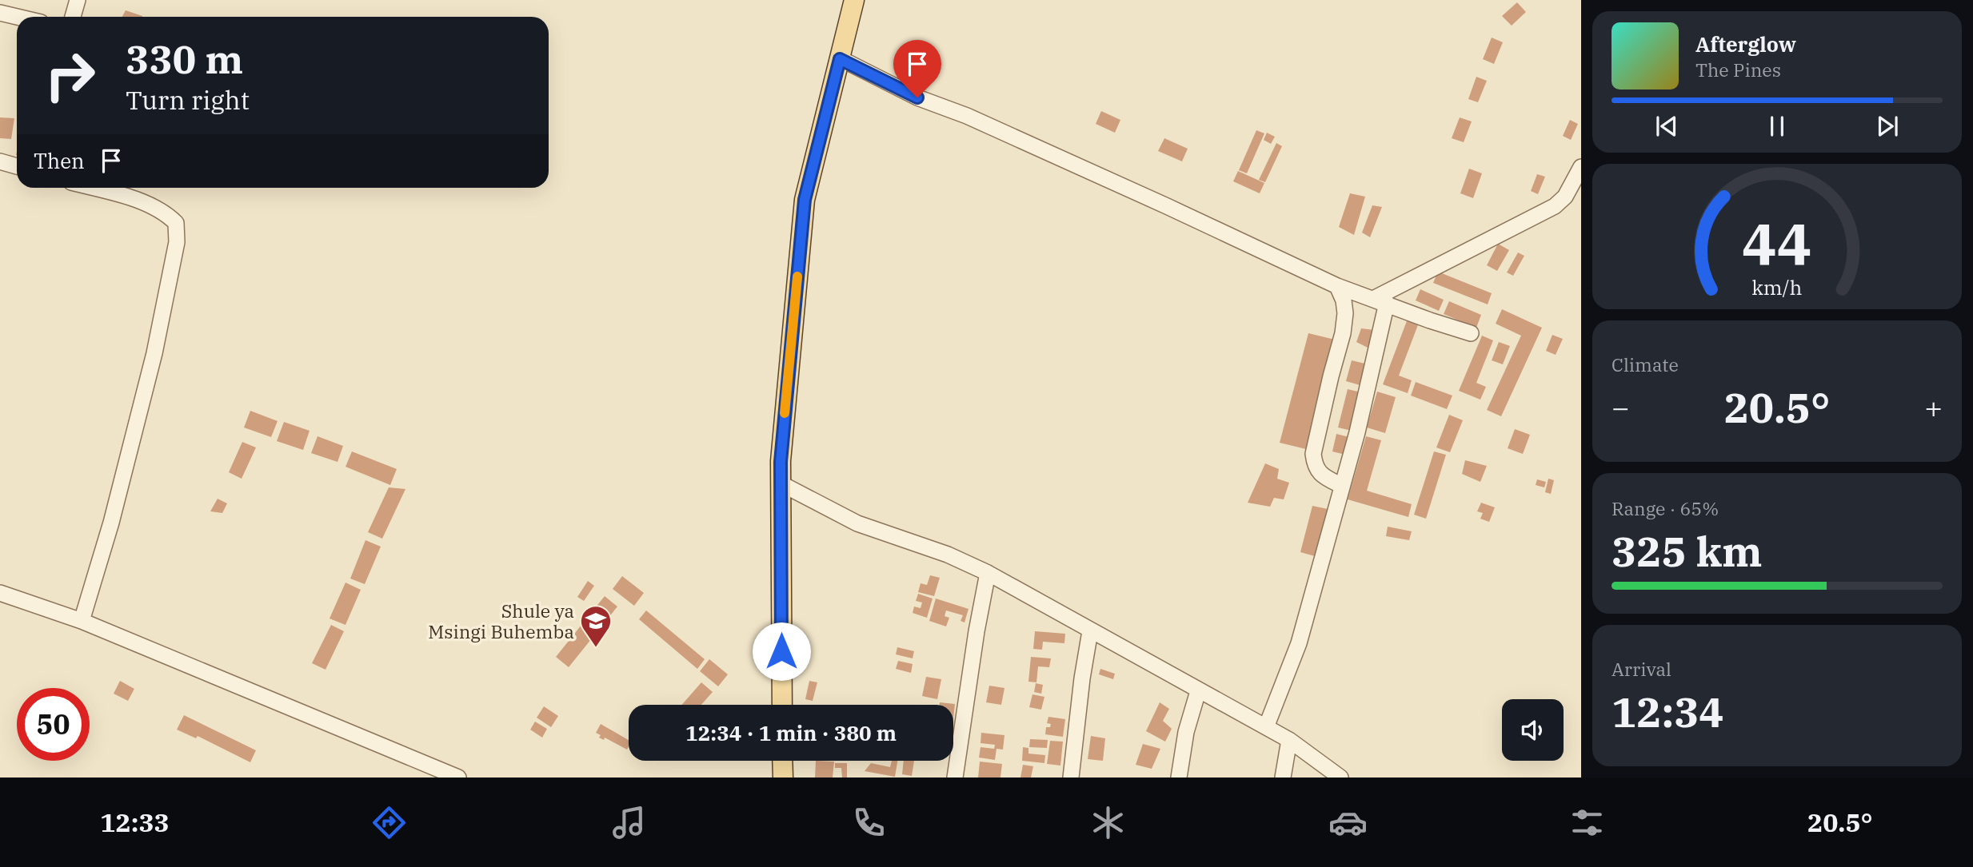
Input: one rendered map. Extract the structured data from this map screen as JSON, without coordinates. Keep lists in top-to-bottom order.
{
  "places": {
    "school or university": ["Shule ya Msingi Buhemba"]
  },
  "page": {
    "turn": ["330 m", "Turn right"],
    "song": ["Afterglow", "The Pines"],
    "then": "Then",
    "tile": [
      "Climate",
      ["Range · 65%", "325 km"],
      ["Arrival", "12:34"]
    ],
    "heat": ["−", "20.5°", "+"],
    "limit": "50",
    "trip": "12:34 · 1 min · 380 m",
    "tabs": ["12:33", "20.5°"],
    "gauge": ["44", "km/h"]
  }
}
